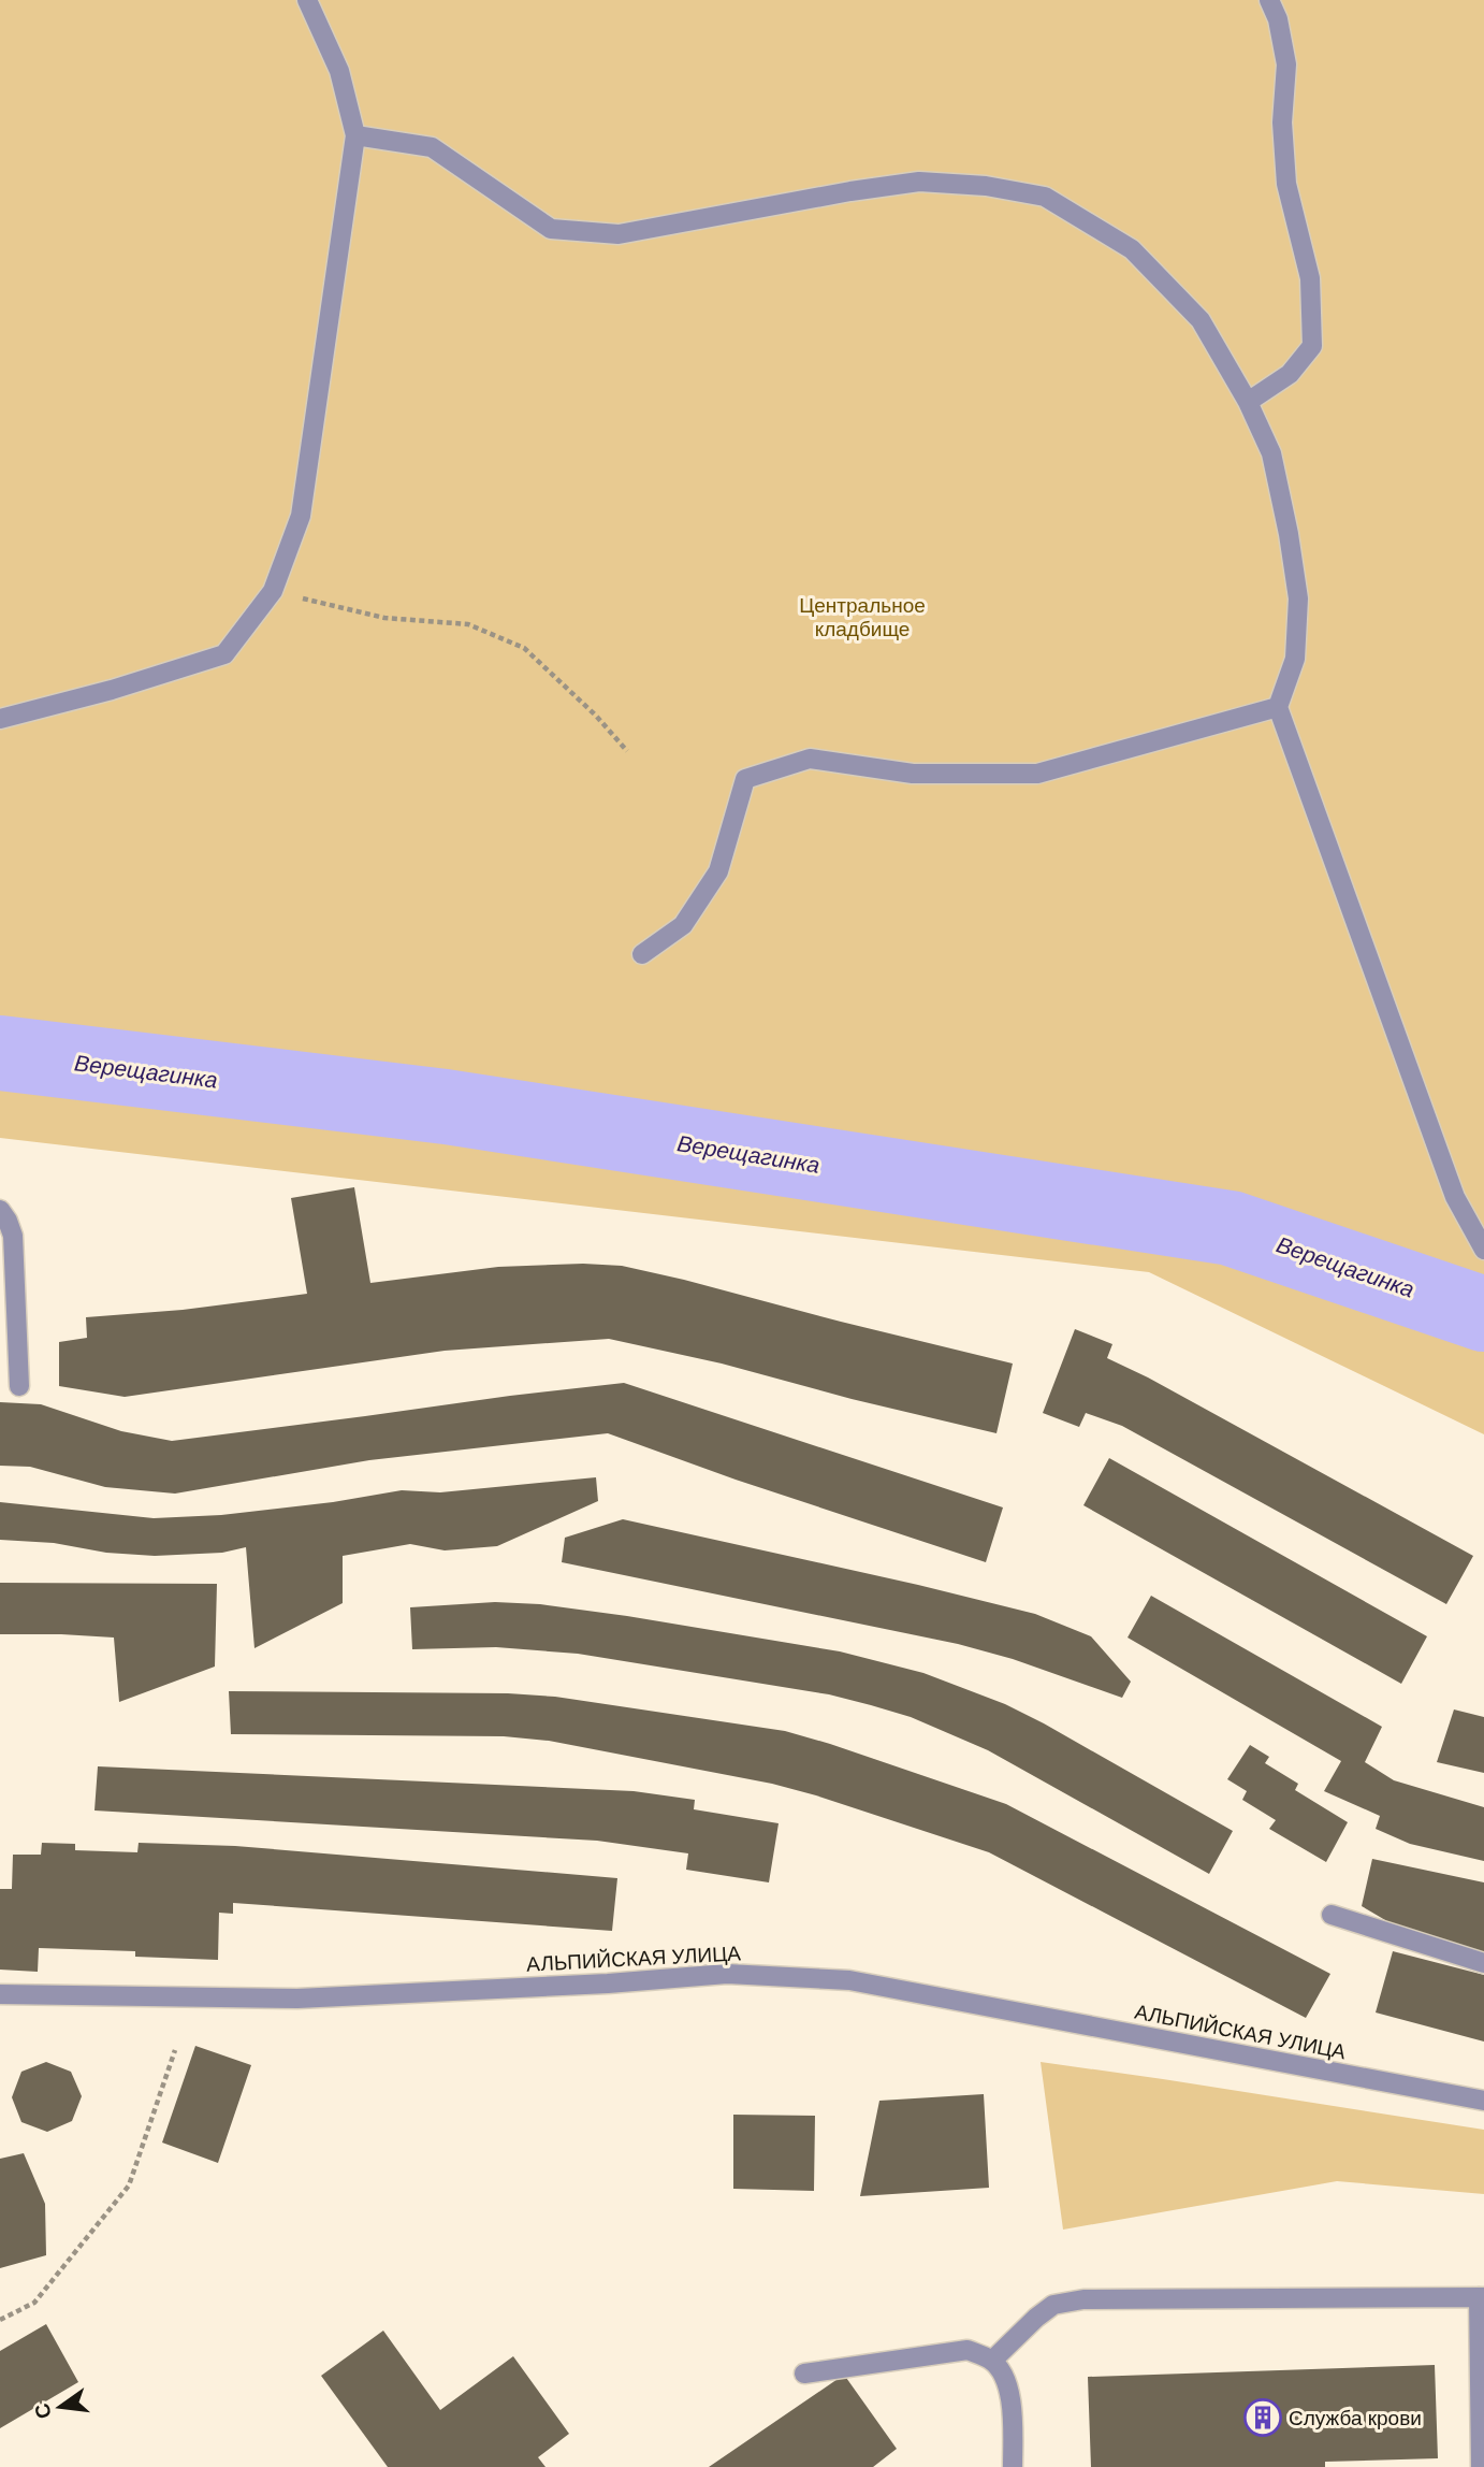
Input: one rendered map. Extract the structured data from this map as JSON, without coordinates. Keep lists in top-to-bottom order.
{
  "streets": {
    "street": ["АЛЬПИЙСКАЯ УЛИЦА"]
  },
  "water": ["Верещагинка"],
  "parks": ["Центральное кладбище"],
  "places": {
    "building": ["Служба крови"]
  },
  "north": "left"
}
